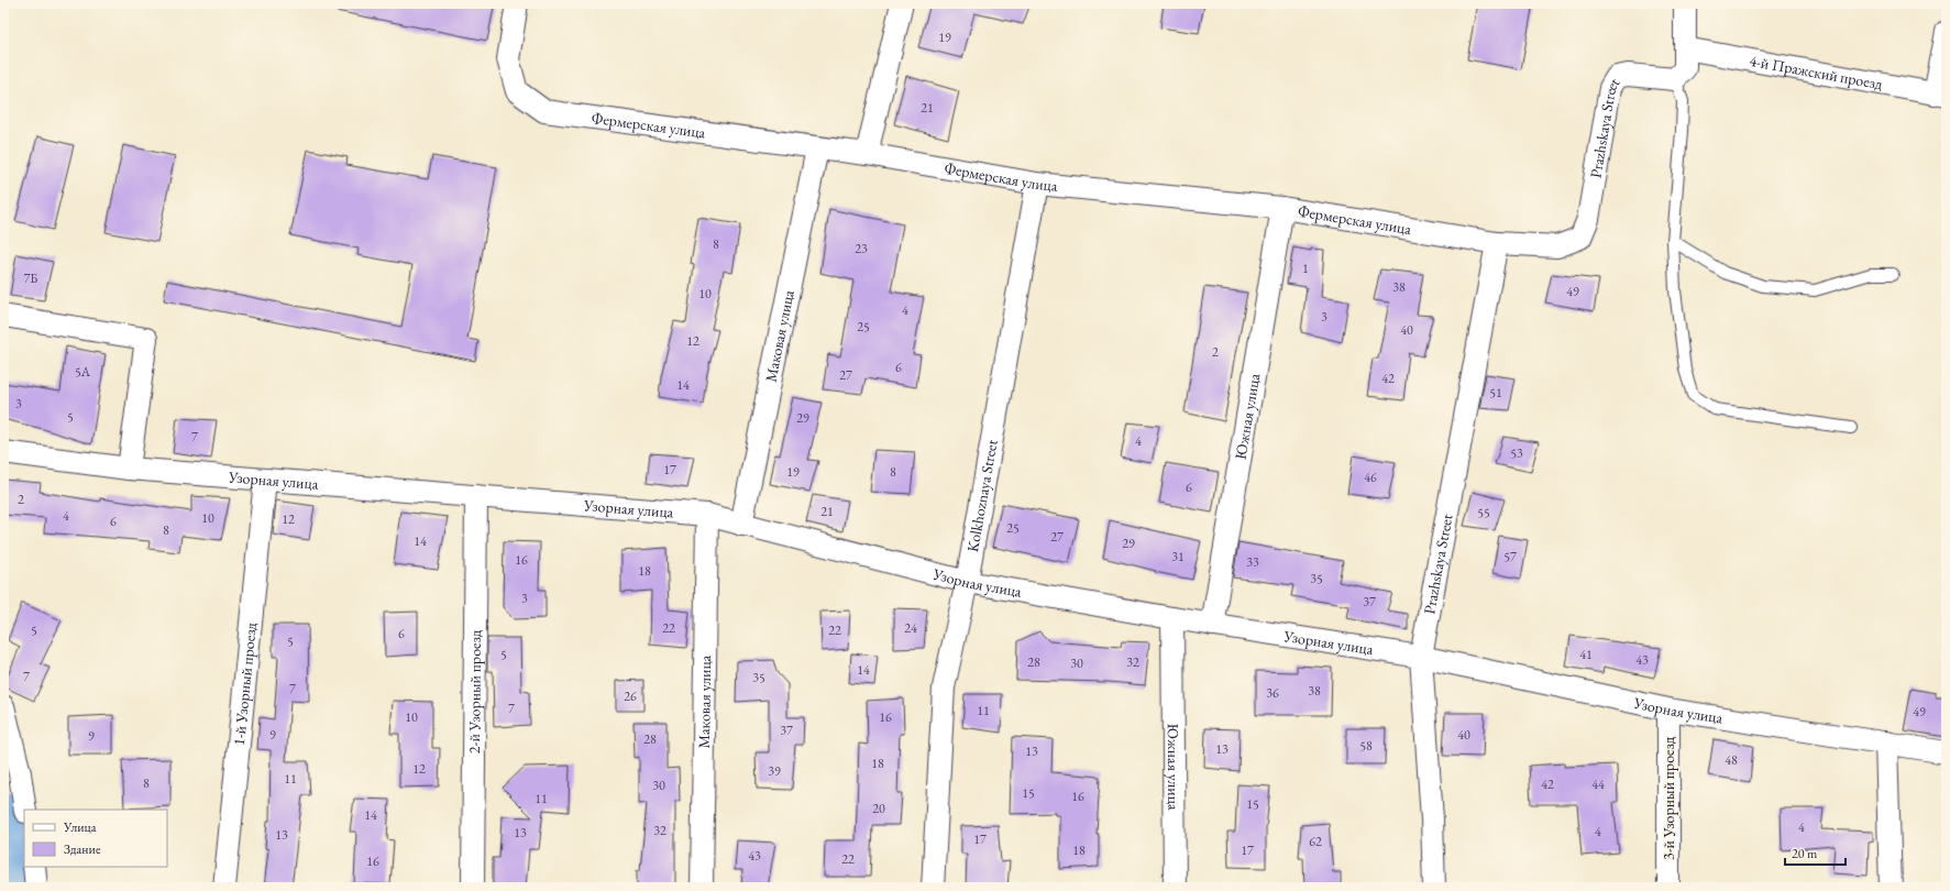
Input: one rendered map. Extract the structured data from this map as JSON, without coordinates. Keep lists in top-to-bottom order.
{
  "streets": {
    "street": [
      "4-й Пражский проезд",
      "Фермерская улица",
      "Prazhskaya Street",
      "Маковая улица",
      "Южная улица",
      "Узорная улица",
      "Kolkhoznaya Street",
      "1-й Узорный проезд",
      "2-й Узорный проезд",
      "3-й Узорный проезд"
    ]
  },
  "crossings": [
    ["Фермерская улица", "Prazhskaya Street"],
    ["Фермерская улица", "Маковая улица"],
    ["Фермерская улица", "Южная улица"],
    ["Фермерская улица", "Kolkhoznaya Street"],
    ["Prazhskaya Street", "Узорная улица"],
    ["Маковая улица", "Узорная улица"],
    ["Южная улица", "Узорная улица"],
    ["Узорная улица", "Kolkhoznaya Street"],
    ["Узорная улица", "1-й Узорный проезд"],
    ["Узорная улица", "2-й Узорный проезд"],
    ["Узорная улица", "3-й Узорный проезд"]
  ],
  "house_numbers": [
    "19",
    "21",
    "8",
    "23",
    "1",
    "7Б",
    "38",
    "49",
    "10",
    "4",
    "3",
    "25",
    "40",
    "12",
    "2",
    "6",
    "5А",
    "27",
    "42",
    "14",
    "51",
    "3",
    "5",
    "29",
    "7",
    "4",
    "53",
    "17",
    "19",
    "8",
    "46",
    "6",
    "2",
    "21",
    "55",
    "4",
    "10",
    "12",
    "6",
    "25",
    "8",
    "27",
    "14",
    "29",
    "31",
    "57",
    "16",
    "33",
    "18",
    "35",
    "3",
    "37",
    "22",
    "24",
    "5",
    "22",
    "6",
    "5",
    "5",
    "41",
    "43",
    "28",
    "32",
    "30",
    "14",
    "7",
    "35",
    "7",
    "38",
    "36",
    "26",
    "7",
    "11",
    "49",
    "10",
    "16",
    "37",
    "9",
    "40",
    "9",
    "28",
    "58",
    "13",
    "13",
    "48",
    "18",
    "12",
    "39",
    "11",
    "8",
    "42",
    "44",
    "30",
    "15",
    "16",
    "11",
    "15",
    "20",
    "14",
    "4",
    "32",
    "4",
    "13",
    "13",
    "17",
    "62",
    "18",
    "17",
    "43",
    "22",
    "16"
  ],
  "legend": ["Улица", "Здание"],
  "scale_bar": "20 m"
}
